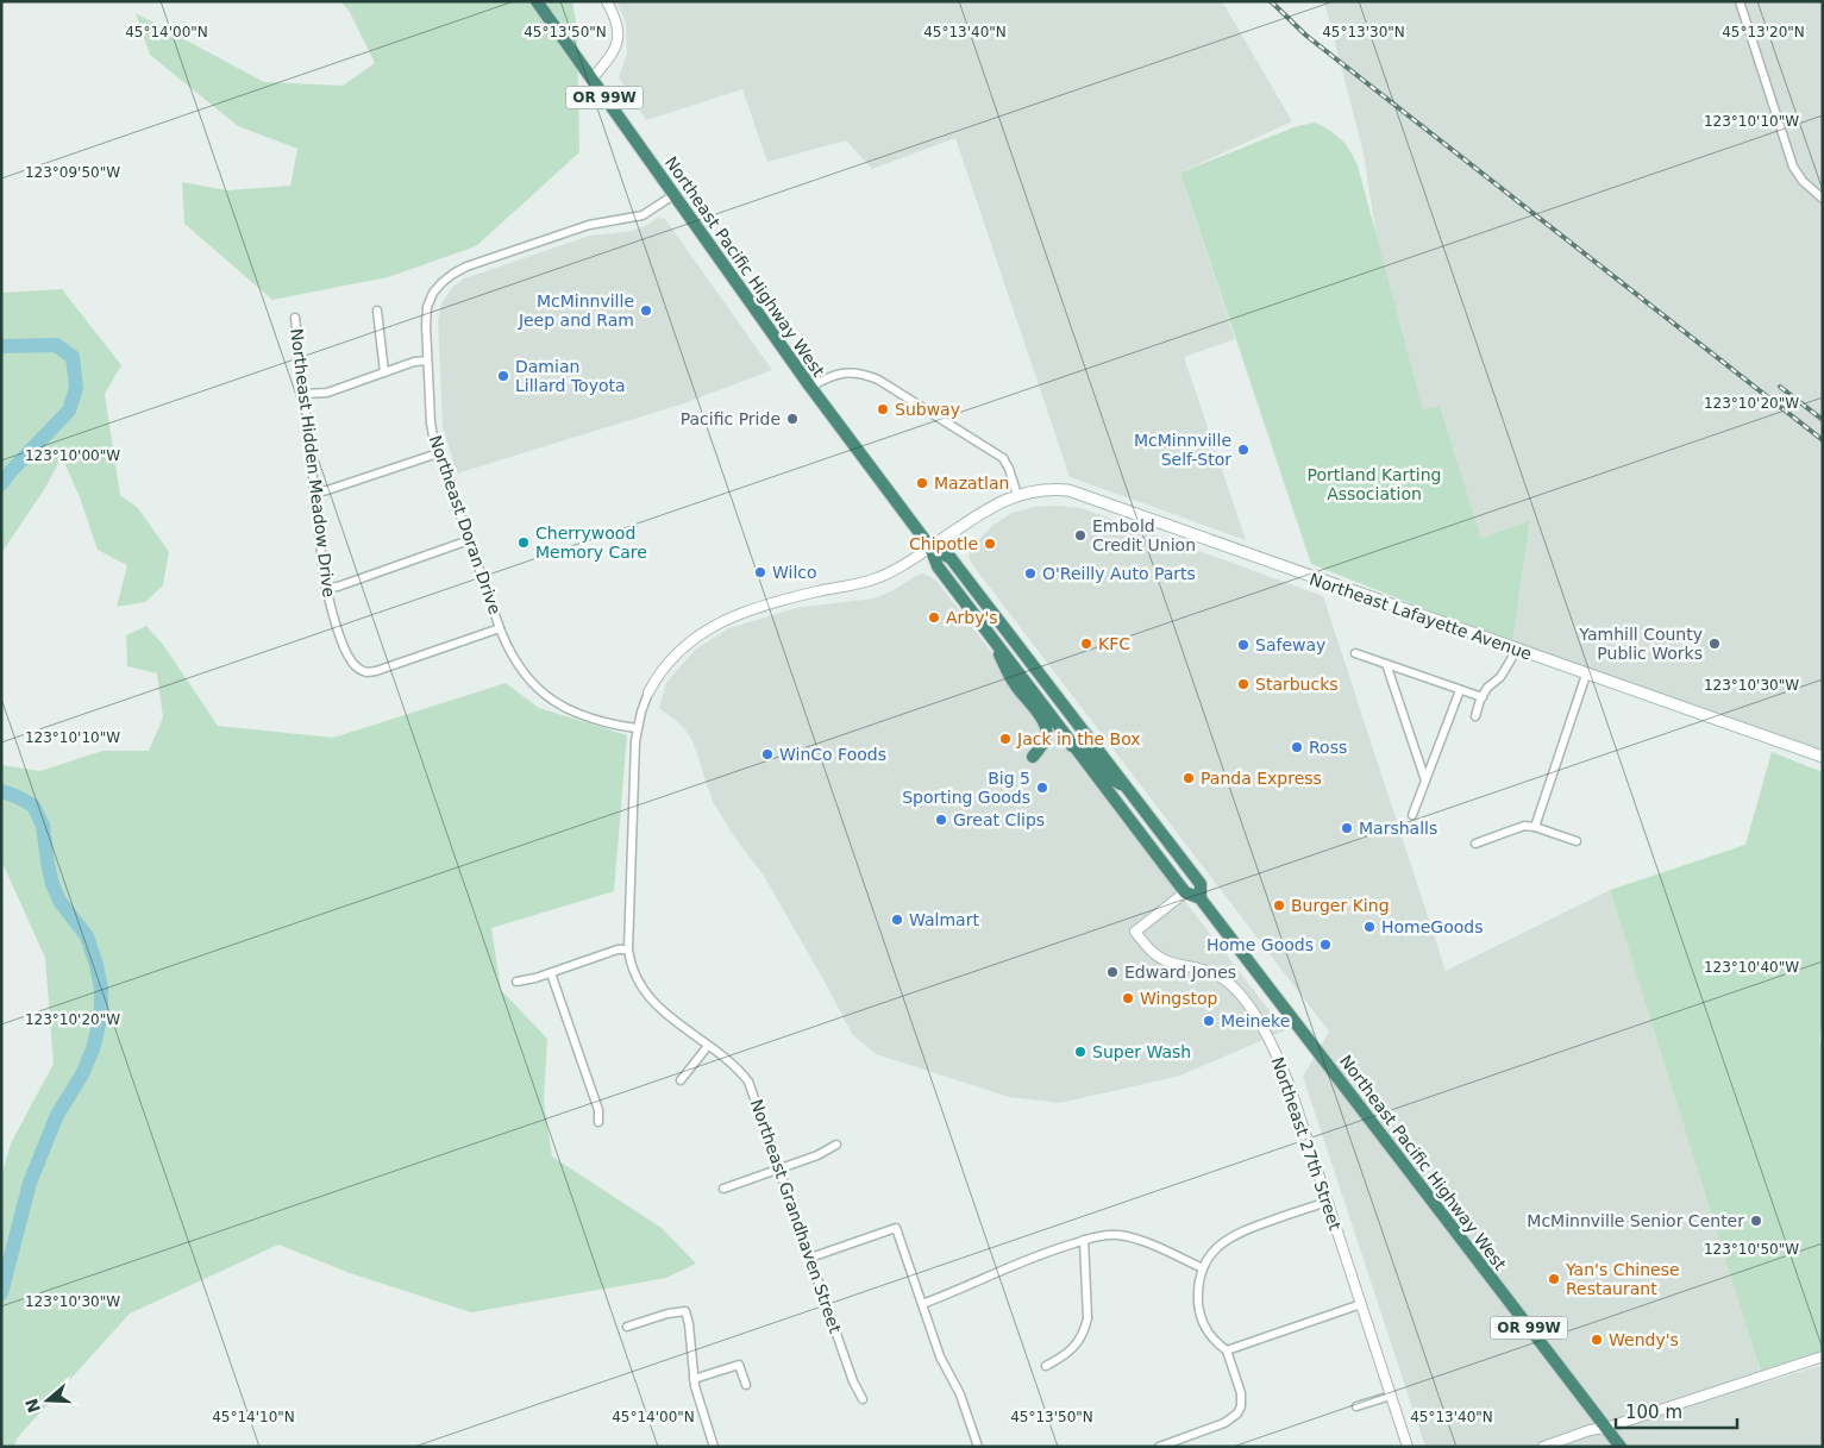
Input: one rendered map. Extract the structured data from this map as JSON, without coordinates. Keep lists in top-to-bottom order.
{
  "streets": {
    "highway": ["OR 99W", "Northeast Pacific Highway West"],
    "main road": ["Northeast Lafayette Avenue"],
    "street": [
      "Northeast Hidden Meadow Drive",
      "Northeast Doran Drive",
      "Northeast 27th Street",
      "Northeast Grandhaven Street"
    ]
  },
  "crossings": [
    ["Northeast Pacific Highway West", "Northeast Doran Drive"],
    ["Northeast Pacific Highway West", "Northeast Lafayette Avenue"],
    ["Northeast Pacific Highway West", "Northeast 27th Street"],
    ["Northeast Hidden Meadow Drive", "Northeast Doran Drive"],
    ["Northeast Doran Drive", "Northeast Grandhaven Street"]
  ],
  "parks": ["Portland Karting Association"],
  "places": [
    "McMinnville Jeep and Ram",
    "Damian Lillard Toyota",
    "Subway",
    "Pacific Pride",
    "McMinnville Self-Stor",
    "Mazatlan",
    "Embold Credit Union",
    "Cherrywood Memory Care",
    "Chipotle",
    "Wilco",
    "O'Reilly Auto Parts",
    "Arby's",
    "KFC",
    "Yamhill County Public Works",
    "Safeway",
    "Starbucks",
    "Jack in the Box",
    "Ross",
    "WinCo Foods",
    "Panda Express",
    "Big 5 Sporting Goods",
    "Great Clips",
    "Marshalls",
    "Burger King",
    "Walmart",
    "HomeGoods",
    "Home Goods",
    "Edward Jones",
    "Wingstop",
    "Meineke",
    "Super Wash",
    "McMinnville Senior Center",
    "Yan's Chinese Restaurant",
    "Wendy's"
  ],
  "scale_bar": "100 m",
  "north": "left",
  "coordinates": [
    "45°14'00\"N",
    "45°13'50\"N",
    "45°13'40\"N",
    "45°13'30\"N",
    "45°13'20\"N",
    "123°10'10\"W",
    "123°09'50\"W",
    "123°10'20\"W",
    "123°10'00\"W",
    "123°10'30\"W",
    "123°10'40\"W",
    "123°10'50\"W",
    "45°14'10\"N"
  ]
}
